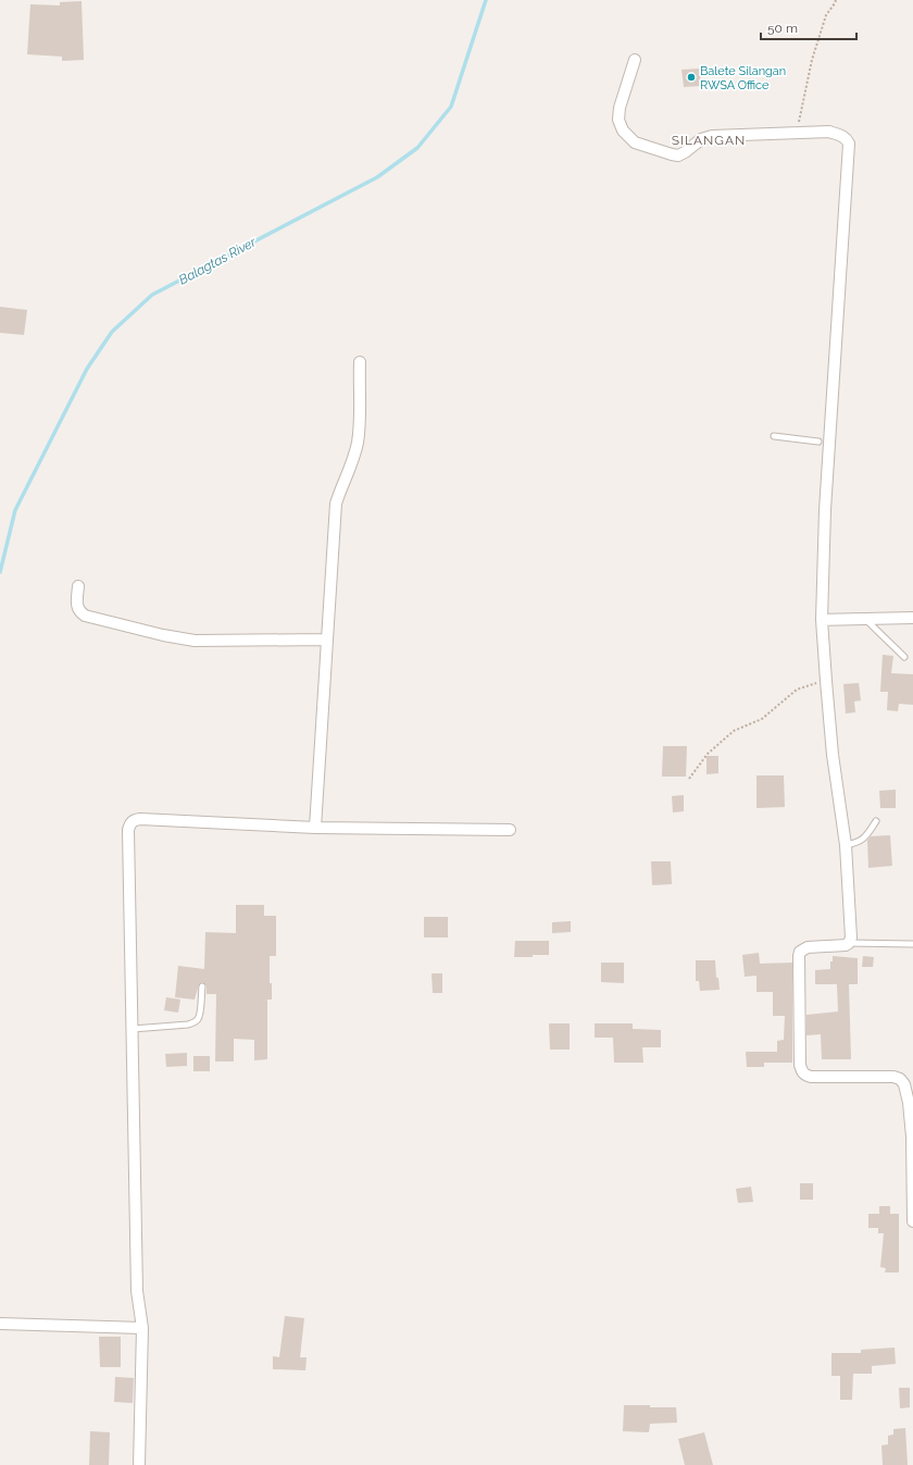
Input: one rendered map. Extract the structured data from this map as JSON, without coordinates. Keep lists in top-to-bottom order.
{
  "districts": ["SILANGAN"],
  "water": ["Balagtas River"],
  "places": ["Balete Silangan RWSA Office"],
  "scale_bar": "50 m"
}
